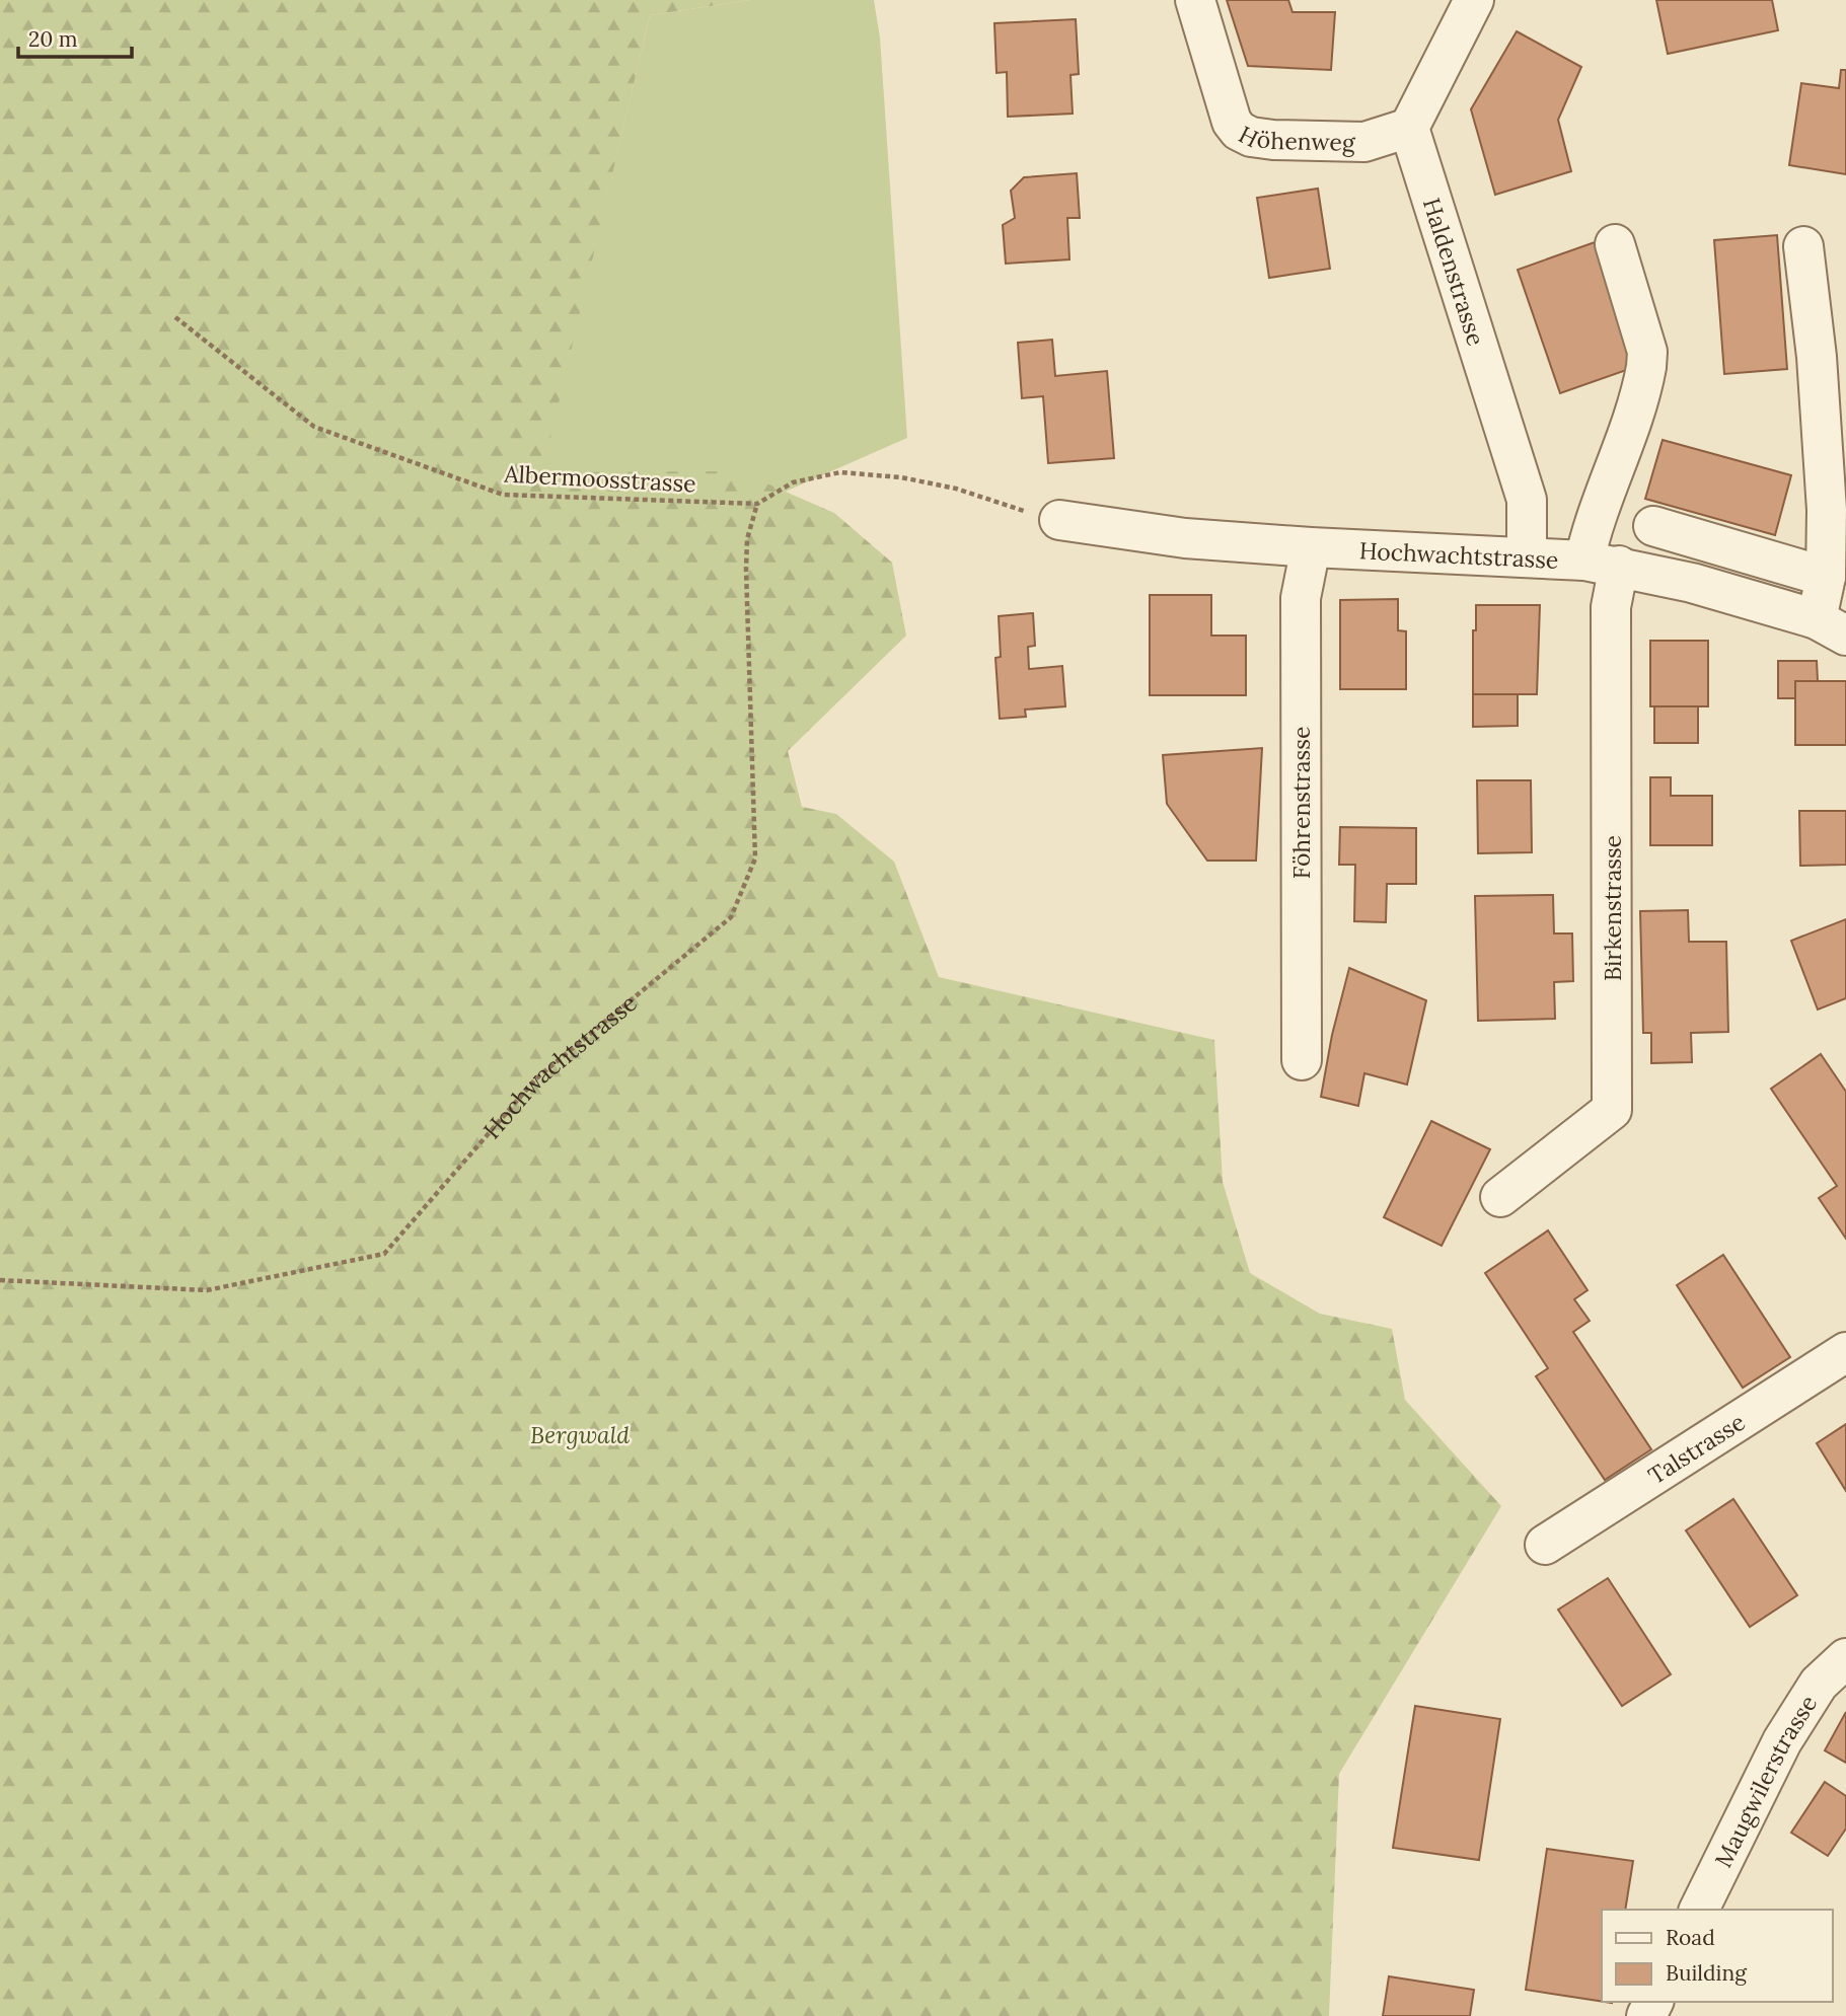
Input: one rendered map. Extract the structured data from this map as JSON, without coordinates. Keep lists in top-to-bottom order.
{
  "streets": {
    "street": [
      "Höhenweg",
      "Haldenstrasse",
      "Hochwachtstrasse",
      "Föhrenstrasse",
      "Birkenstrasse",
      "Talstrasse",
      "Maugwilerstrasse"
    ],
    "path": ["Albermoosstrasse"]
  },
  "crossings": [
    ["Höhenweg", "Haldenstrasse"],
    ["Haldenstrasse", "Hochwachtstrasse"],
    ["Albermoosstrasse", "Hochwachtstrasse"],
    ["Hochwachtstrasse", "Föhrenstrasse"],
    ["Hochwachtstrasse", "Birkenstrasse"]
  ],
  "parks": ["Bergwald"],
  "legend": ["Road", "Building"],
  "scale_bar": "20 m"
}
